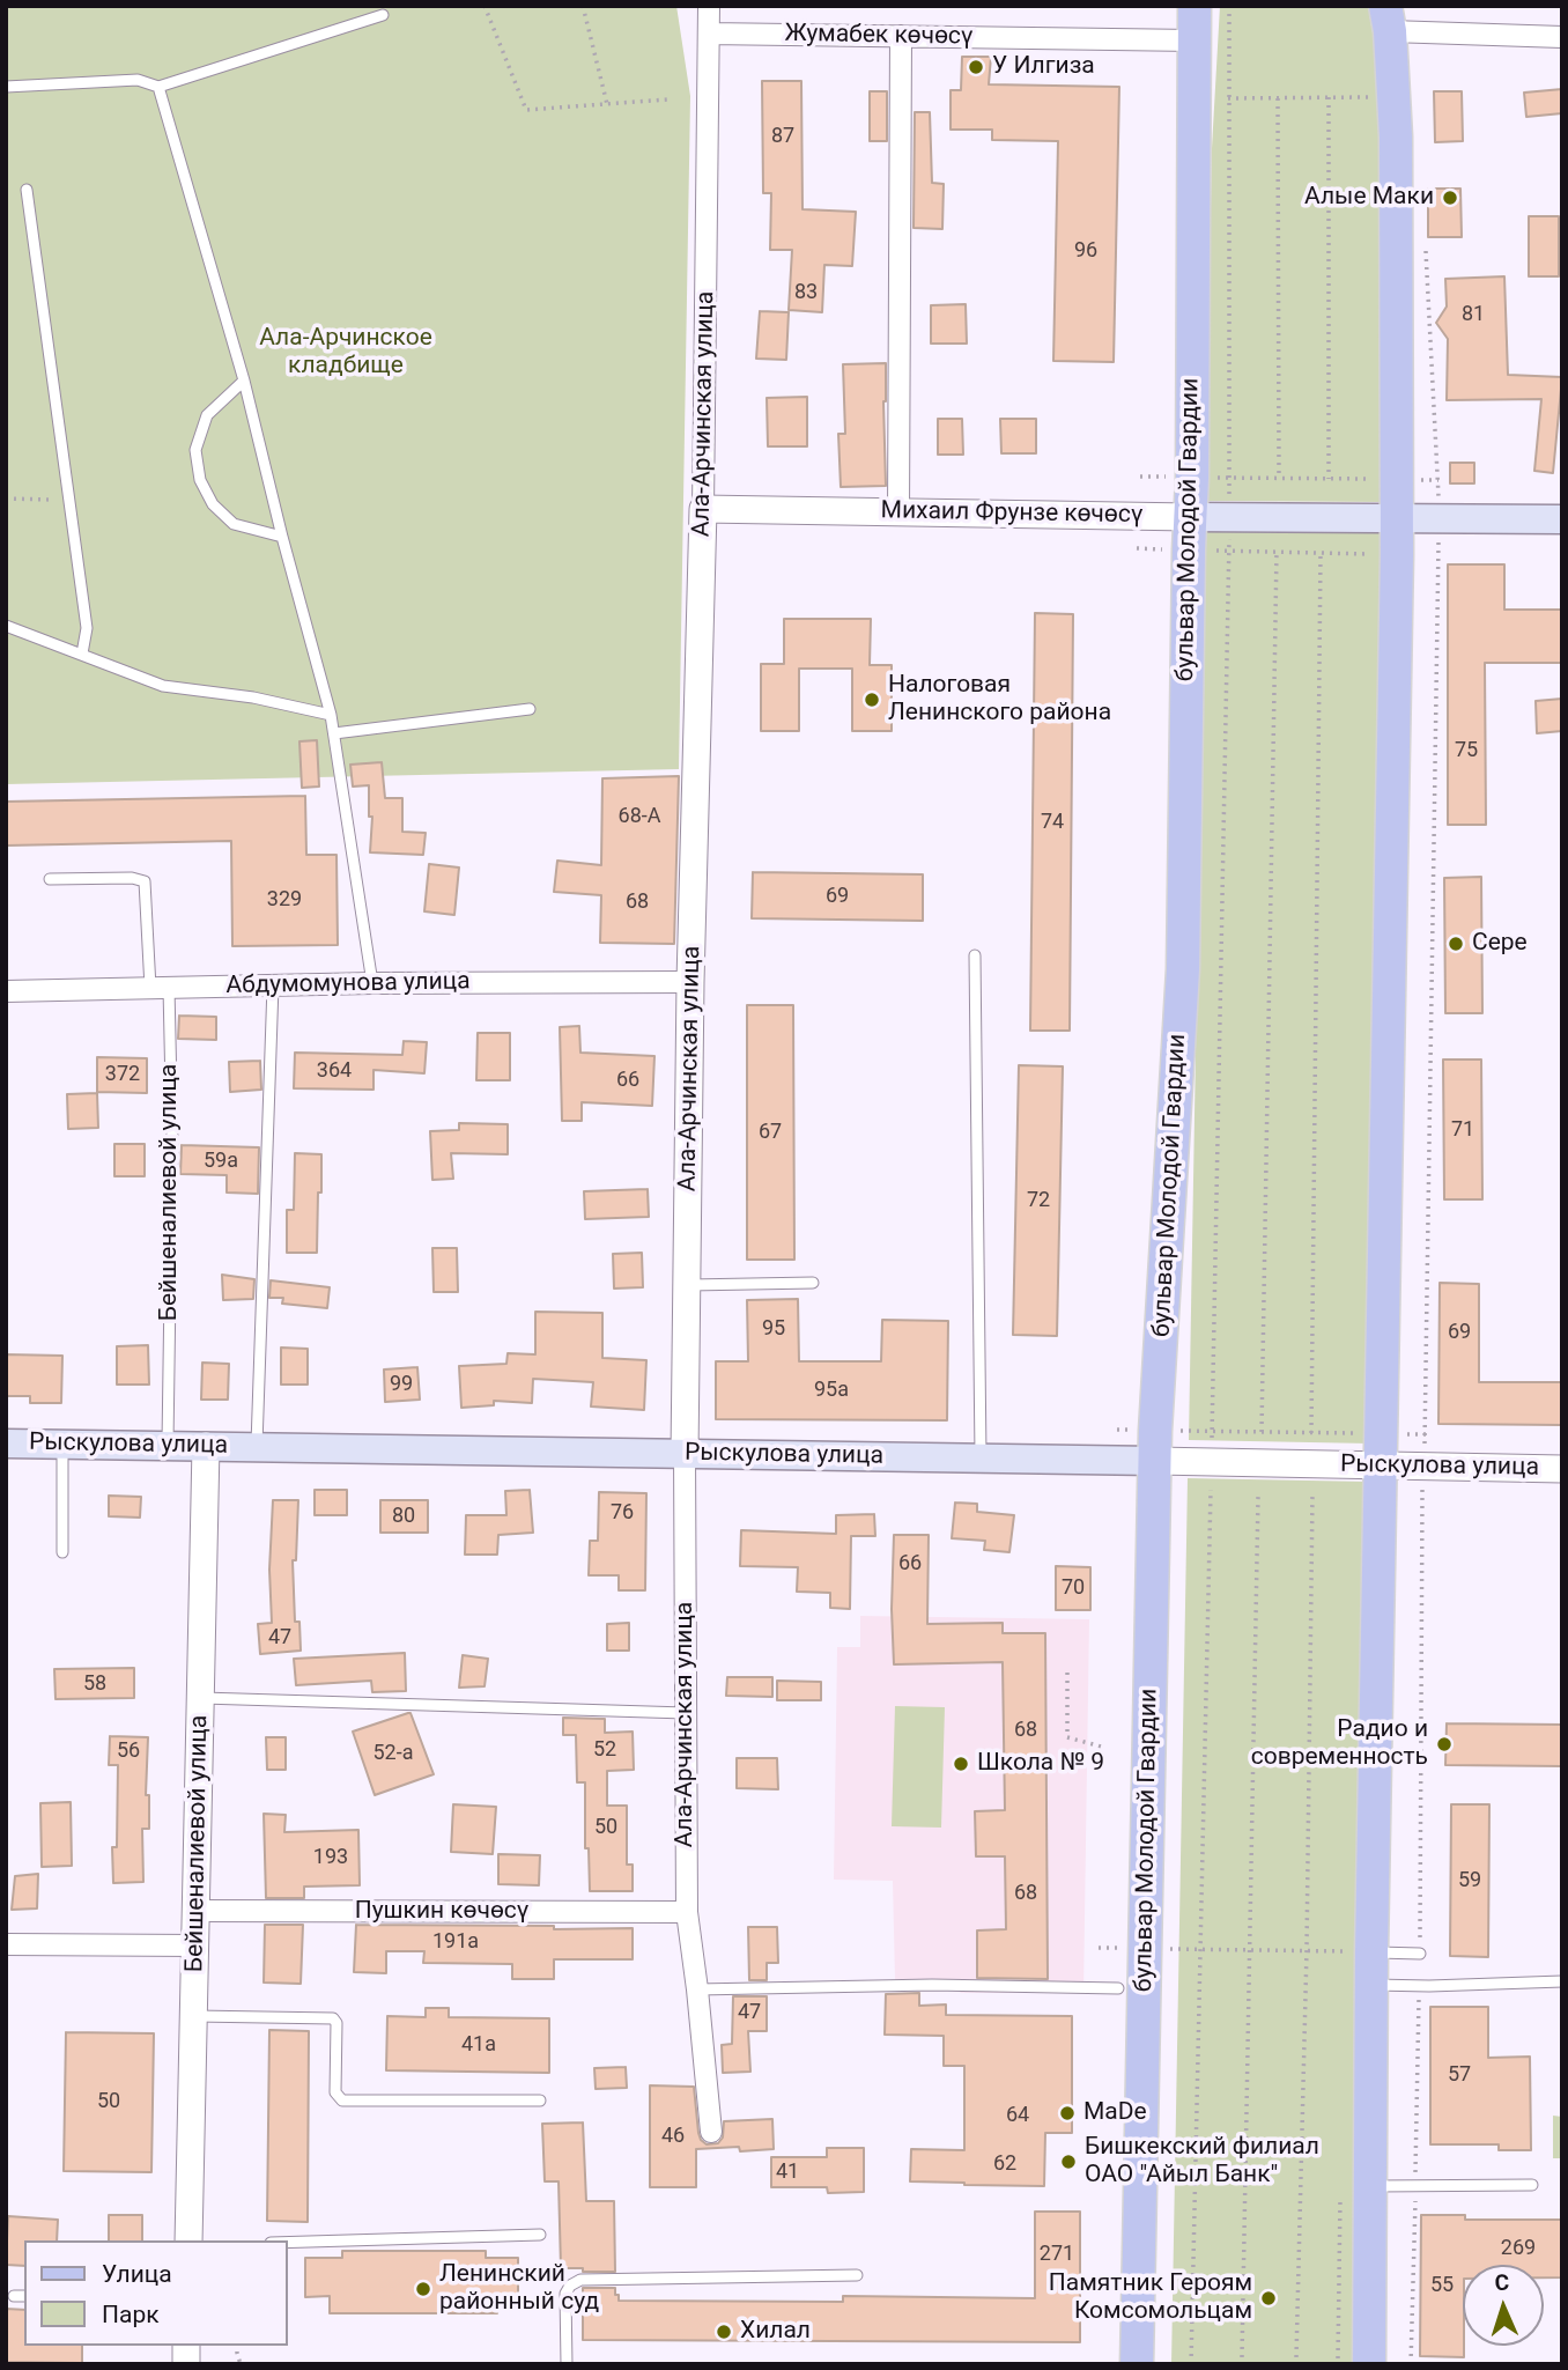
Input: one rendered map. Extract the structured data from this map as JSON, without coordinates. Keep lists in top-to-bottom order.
{
  "streets": {
    "main road": ["Михаил Фрунзе көчөсү", "бульвар Молодой Гвардии", "Рыскулова улица"],
    "street": [
      "Жумабек көчөсү",
      "Ала-Арчинская улица",
      "Абдумомунова улица",
      "Бейшеналиевой улица",
      "Пушкин көчөсү"
    ]
  },
  "crossings": [
    ["Жумабек көчөсү", "Ала-Арчинская улица"],
    ["Жумабек көчөсү", "бульвар Молодой Гвардии"],
    ["Ала-Арчинская улица", "Михаил Фрунзе көчөсү"],
    ["Ала-Арчинская улица", "Абдумомунова улица"],
    ["Ала-Арчинская улица", "Рыскулова улица"],
    ["Ала-Арчинская улица", "Пушкин көчөсү"],
    ["Михаил Фрунзе көчөсү", "бульвар Молодой Гвардии"],
    ["бульвар Молодой Гвардии", "Рыскулова улица"],
    ["Абдумомунова улица", "Бейшеналиевой улица"],
    ["Бейшеналиевой улица", "Рыскулова улица"],
    ["Бейшеналиевой улица", "Пушкин көчөсү"]
  ],
  "parks": ["Ала-Арчинское кладбище"],
  "places": [
    "У Илгиза",
    "Алые Маки",
    "Налоговая Ленинского района",
    "Сере",
    "Радио и современность",
    "Школа № 9",
    "MaDe",
    "Бишкекский филиал ОАО \"Айыл Банк\"",
    "Ленинский районный суд",
    "Памятник Героям Комсомольцам",
    "Хилал"
  ],
  "house_numbers": [
    "87",
    "96",
    "83",
    "81",
    "75",
    "68-A",
    "74",
    "69",
    "329",
    "68",
    "364",
    "372",
    "66",
    "71",
    "67",
    "59a",
    "72",
    "95",
    "69",
    "99",
    "95а",
    "76",
    "80",
    "66",
    "70",
    "47",
    "58",
    "68",
    "52",
    "56",
    "52-a",
    "50",
    "193",
    "59",
    "68",
    "191a",
    "47",
    "41a",
    "57",
    "50",
    "64",
    "46",
    "62",
    "41",
    "269",
    "271",
    "55"
  ],
  "legend": ["Улица", "Парк"],
  "north": "top"
}
